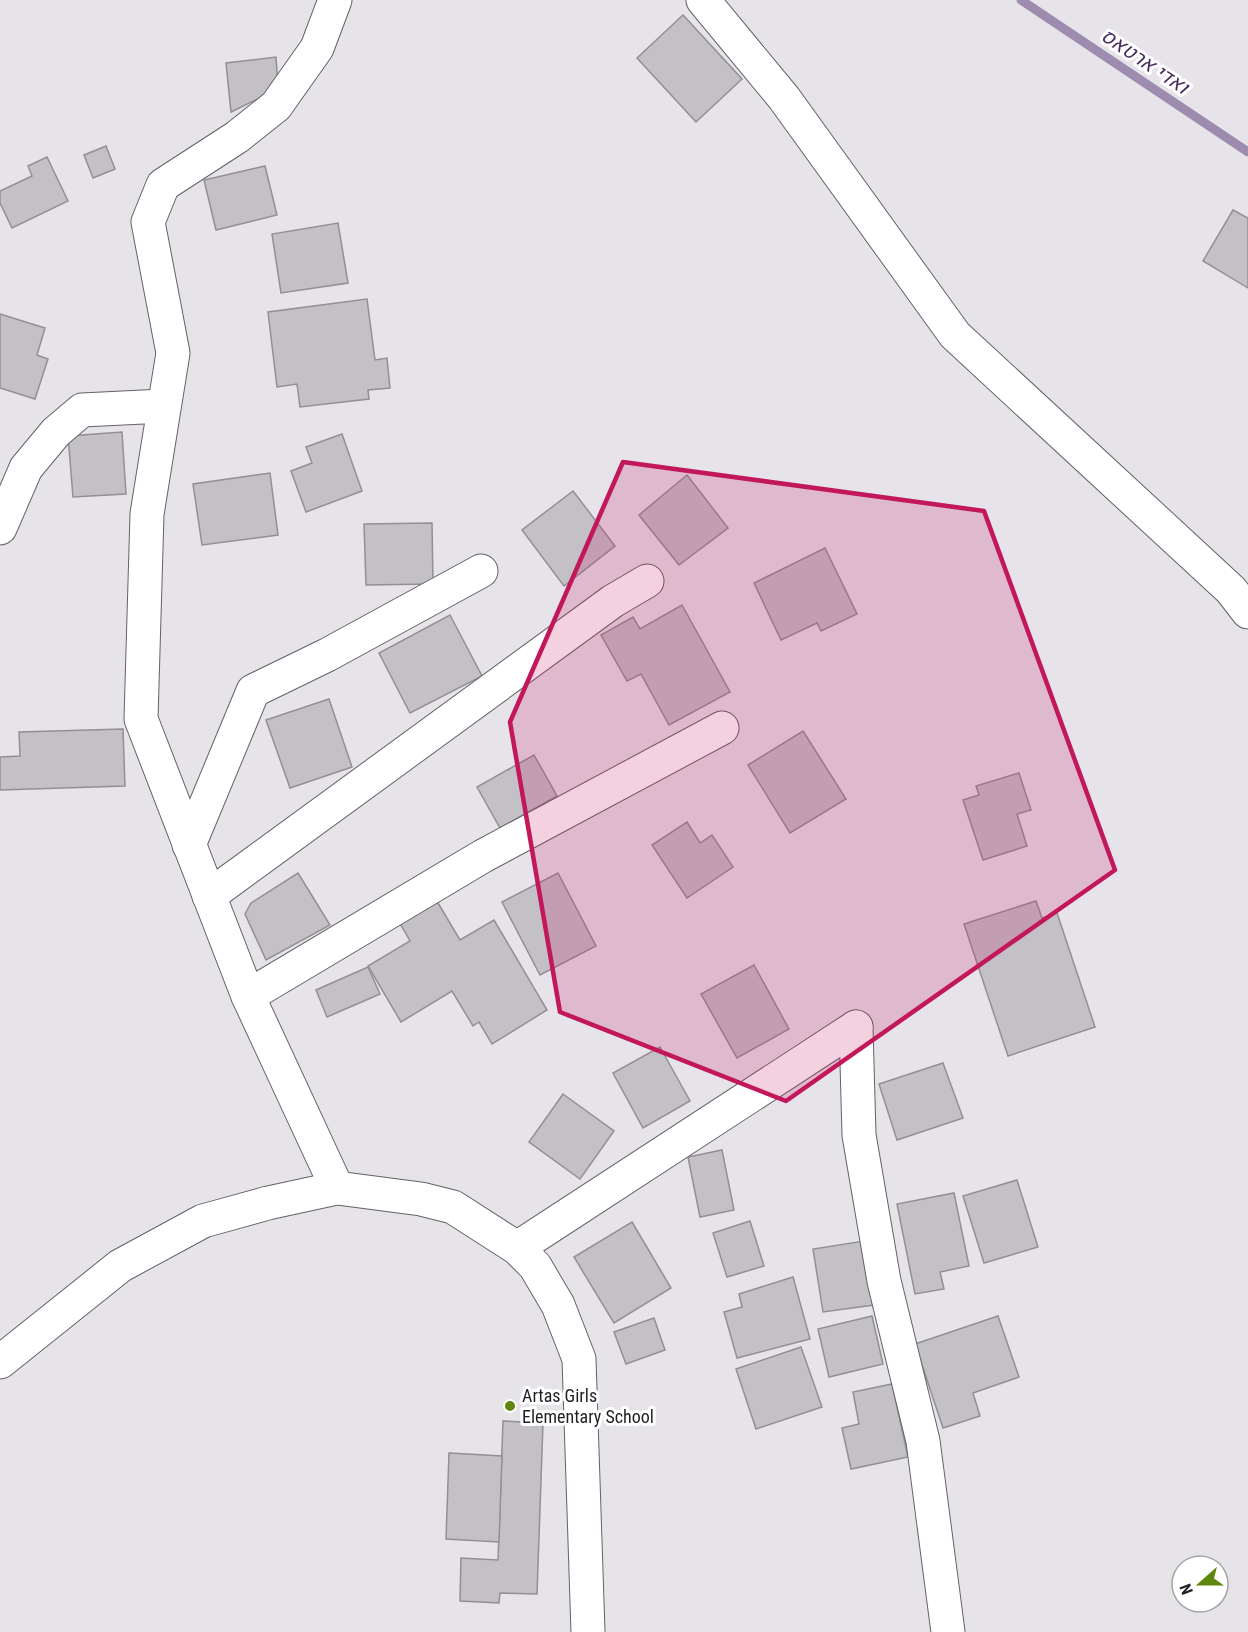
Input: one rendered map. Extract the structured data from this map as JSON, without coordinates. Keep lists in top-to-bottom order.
{
  "water": ["ואדי ארטאס"],
  "places": ["Artas Girls Elementary School"],
  "north": "left"
}
